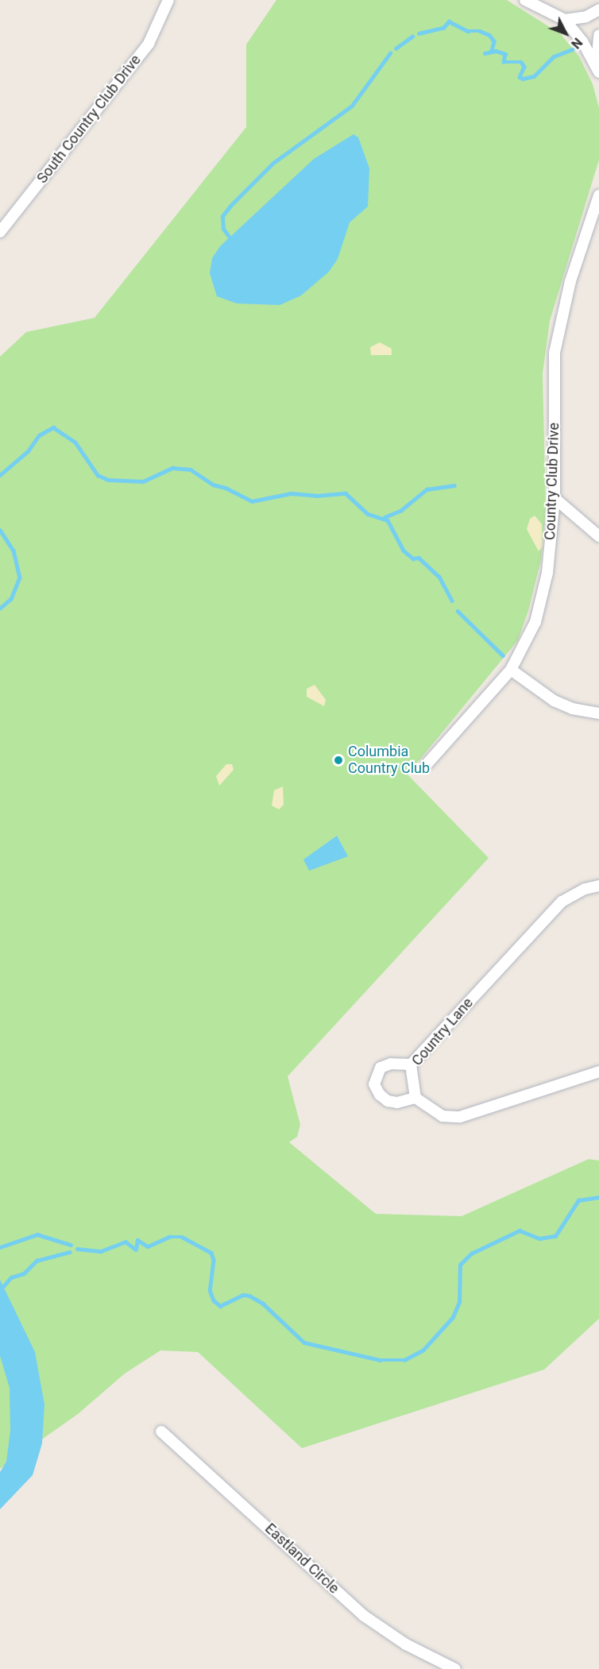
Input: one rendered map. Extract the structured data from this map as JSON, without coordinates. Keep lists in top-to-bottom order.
{
  "streets": {
    "street": [
      "South Country Club Drive",
      "Country Club Drive",
      "Country Lane",
      "Eastland Circle"
    ]
  },
  "places": ["Columbia Country Club"],
  "north": "bottom right"
}
